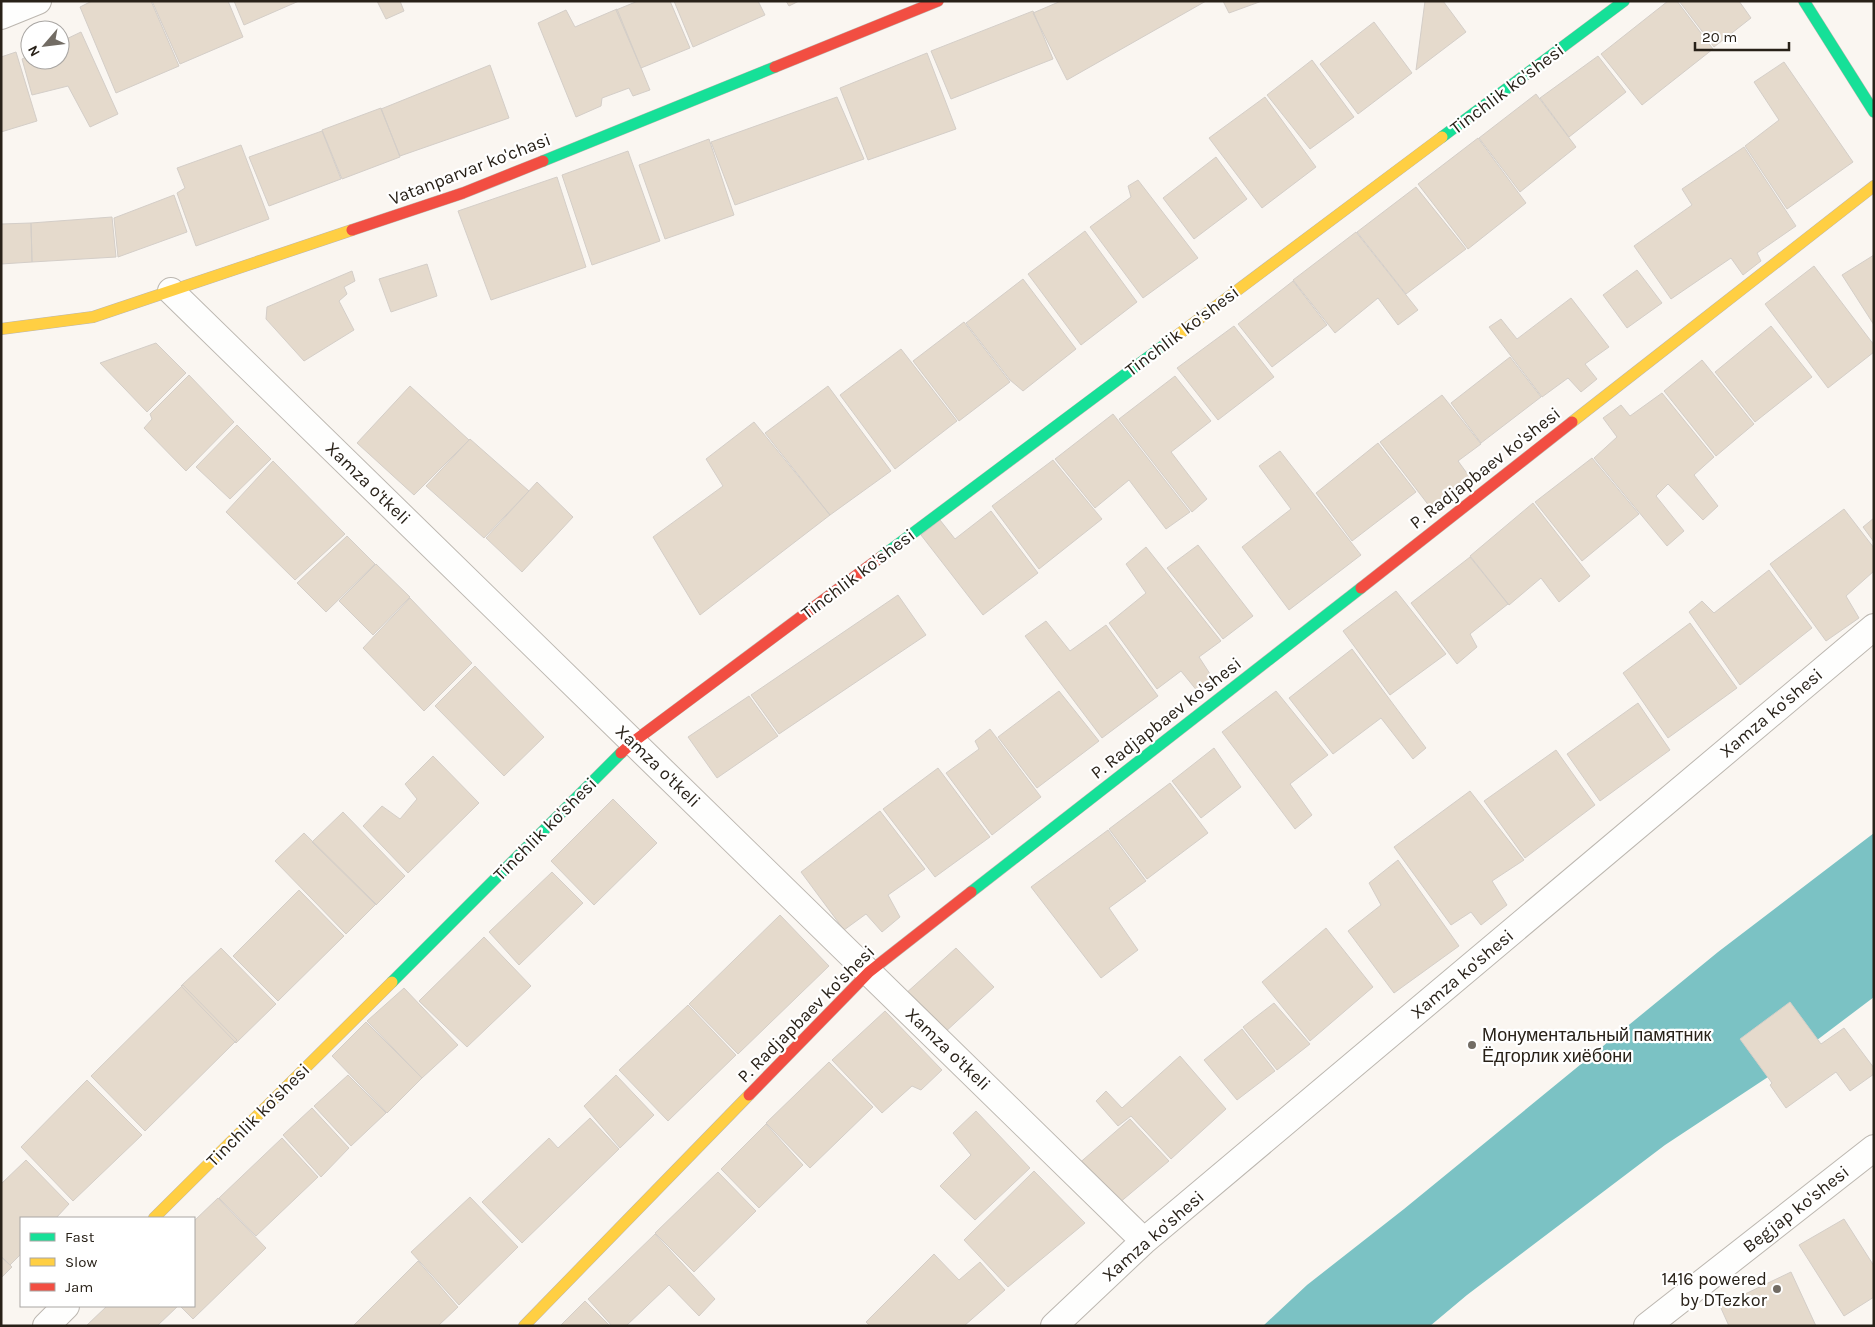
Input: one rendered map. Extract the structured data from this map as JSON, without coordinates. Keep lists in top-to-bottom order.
{
  "streets": {
    "street": [
      "Tinchlik ko'shesi",
      "Vatanparvar ko'chasi",
      "P. Radjapbaev ko'shesi",
      "Xamza o'tkeli",
      "Xamza ko'shesi",
      "Begjap ko'shesi"
    ]
  },
  "crossings": [
    ["Tinchlik ko'shesi", "Xamza o'tkeli"],
    ["Vatanparvar ko'chasi", "Xamza o'tkeli"],
    ["P. Radjapbaev ko'shesi", "Xamza o'tkeli"],
    ["Xamza o'tkeli", "Xamza ko'shesi"]
  ],
  "places": ["Монументальный памятник Ёдгорлик хиёбони", "1416 powered by DTezkor"],
  "legend": ["Fast", "Slow", "Jam"],
  "scale_bar": "20 m",
  "north": "bottom left"
}
